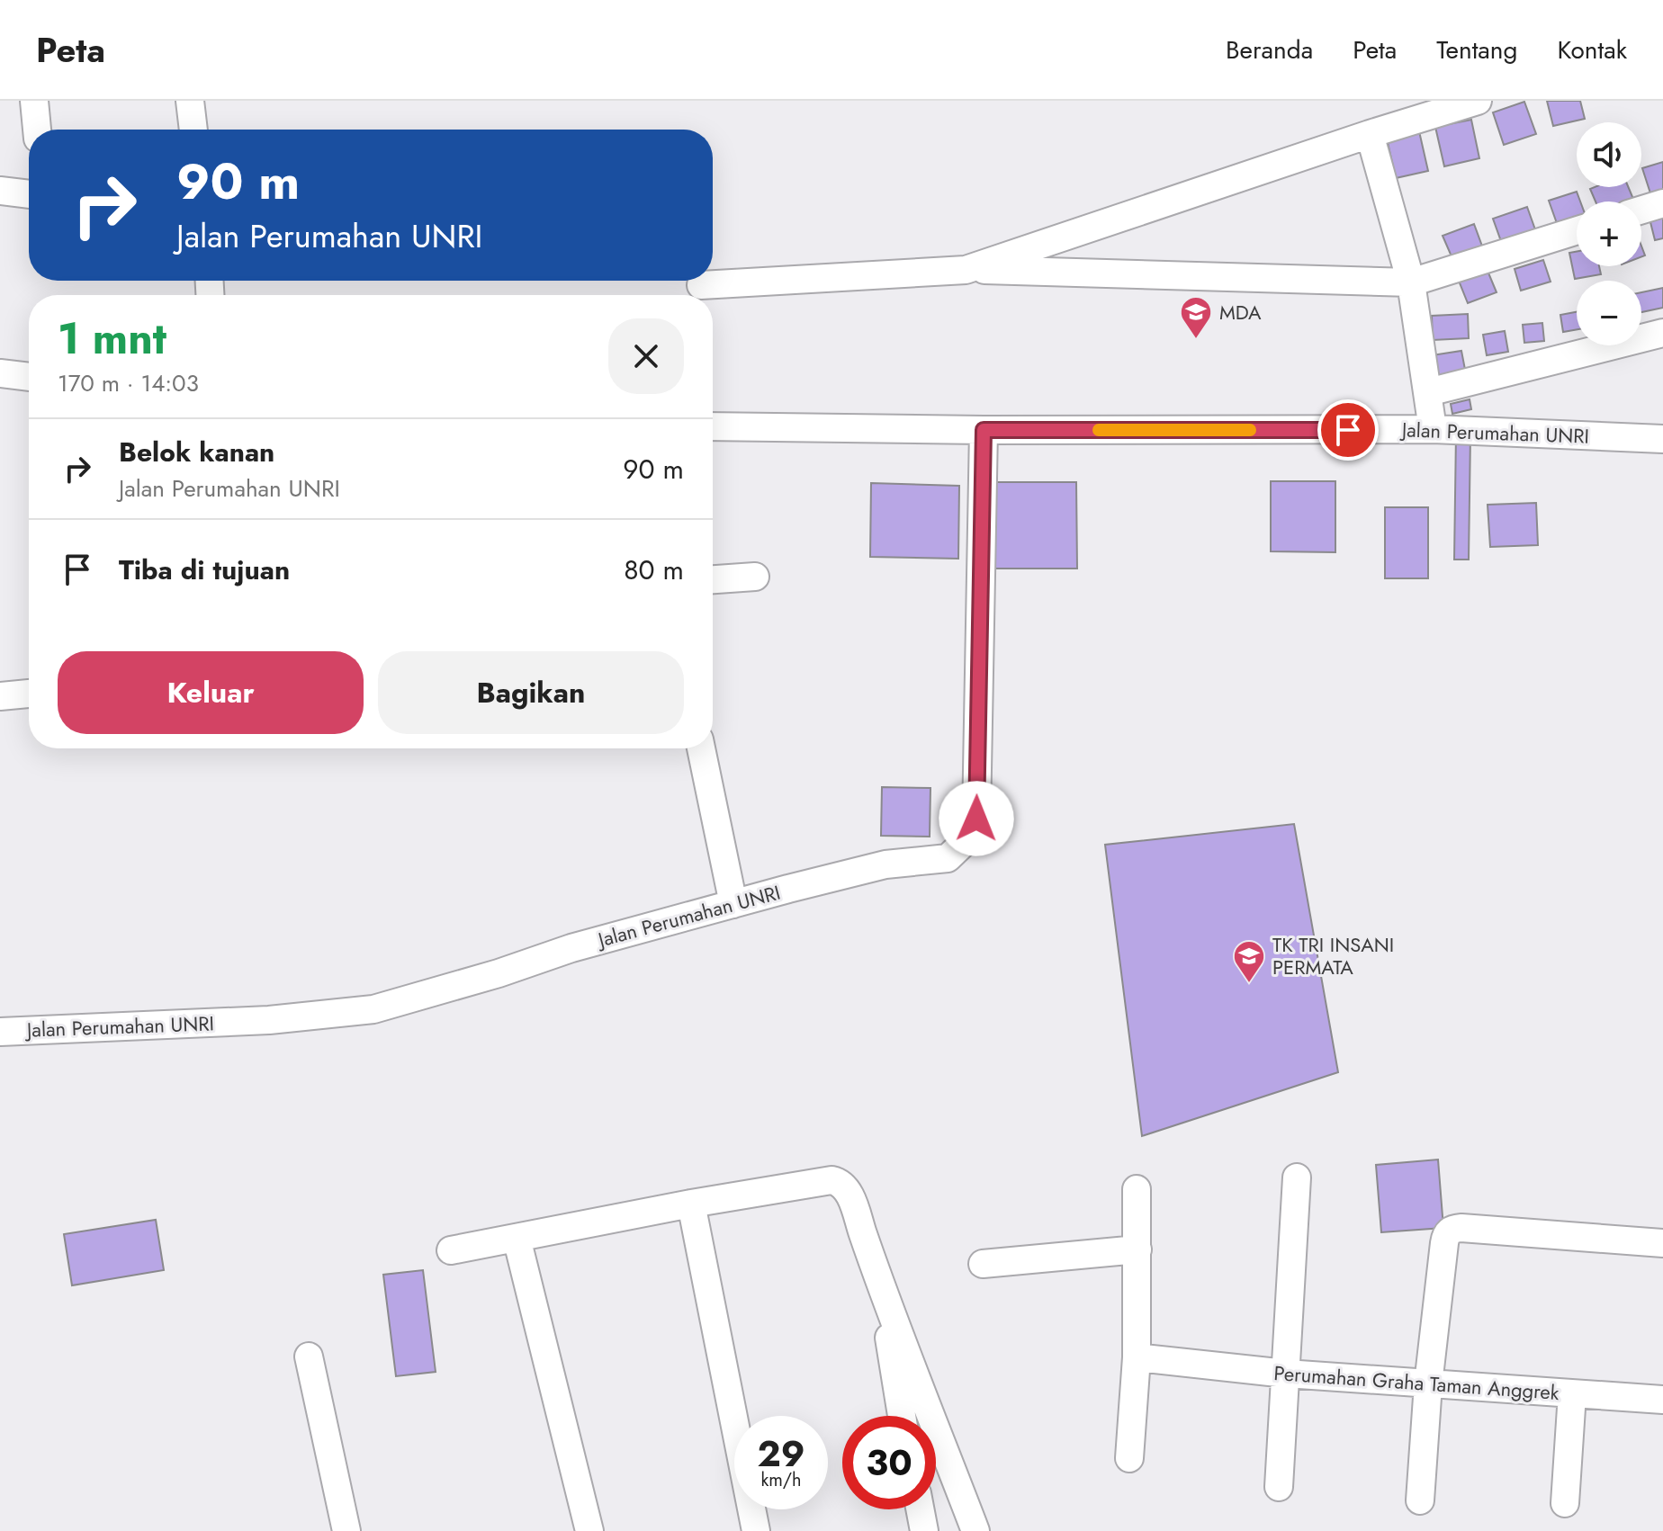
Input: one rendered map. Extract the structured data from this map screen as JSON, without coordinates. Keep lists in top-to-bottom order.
{
  "streets": {
    "street": ["Jalan Perumahan UNRI", "Perumahan Graha Taman Anggrek"]
  },
  "places": {
    "school or university": ["MDA", "TK TRI INSANI PERMATA"]
  },
  "page": {
    "header": "Peta",
    "nav": [
      "Beranda",
      "Peta",
      "Tentang",
      "Kontak"
    ],
    "map_buttons": ["+", "−"],
    "turn": ["90 m", "Jalan Perumahan UNRI"],
    "heading": ["1 mnt", "170 m · 14:03"],
    "list": [
      {
        "name": "Belok kanan",
        "note": "Jalan Perumahan UNRI",
        "value": "90 m"
      },
      {
        "name": "Tiba di tujuan",
        "value": "80 m"
      }
    ],
    "buttons": ["Keluar", "Bagikan"],
    "speed": "29 km/h",
    "limit": "30"
  }
}
